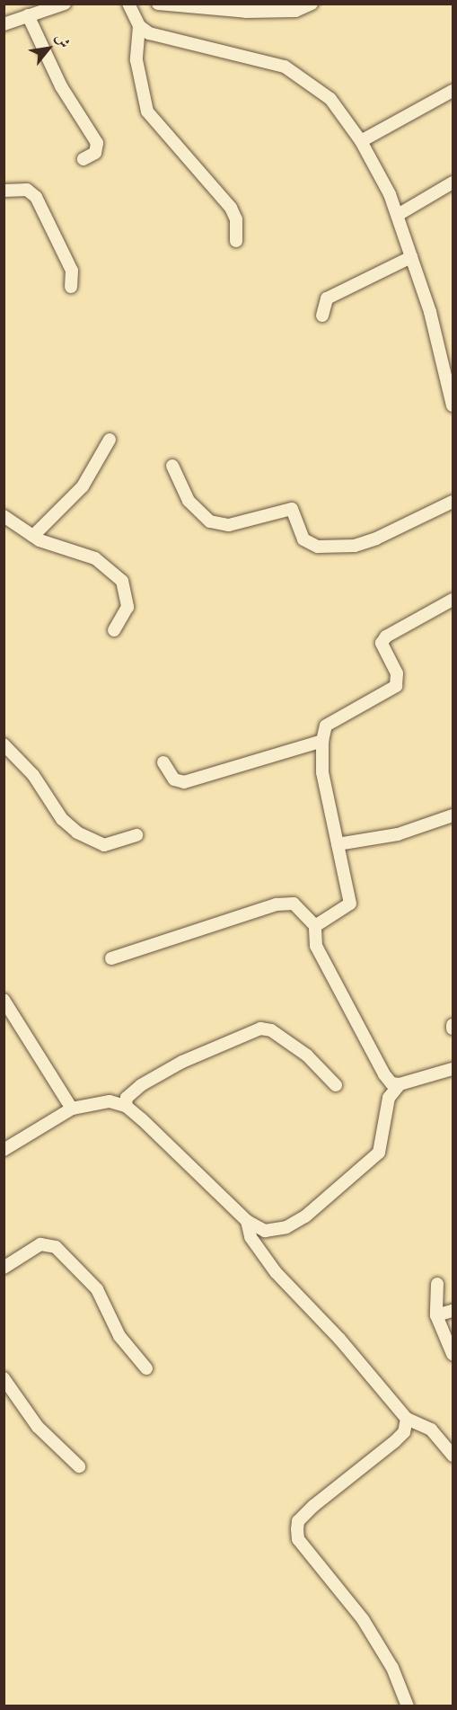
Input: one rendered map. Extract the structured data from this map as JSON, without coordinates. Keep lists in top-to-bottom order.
{
  "north": "top right"
}
